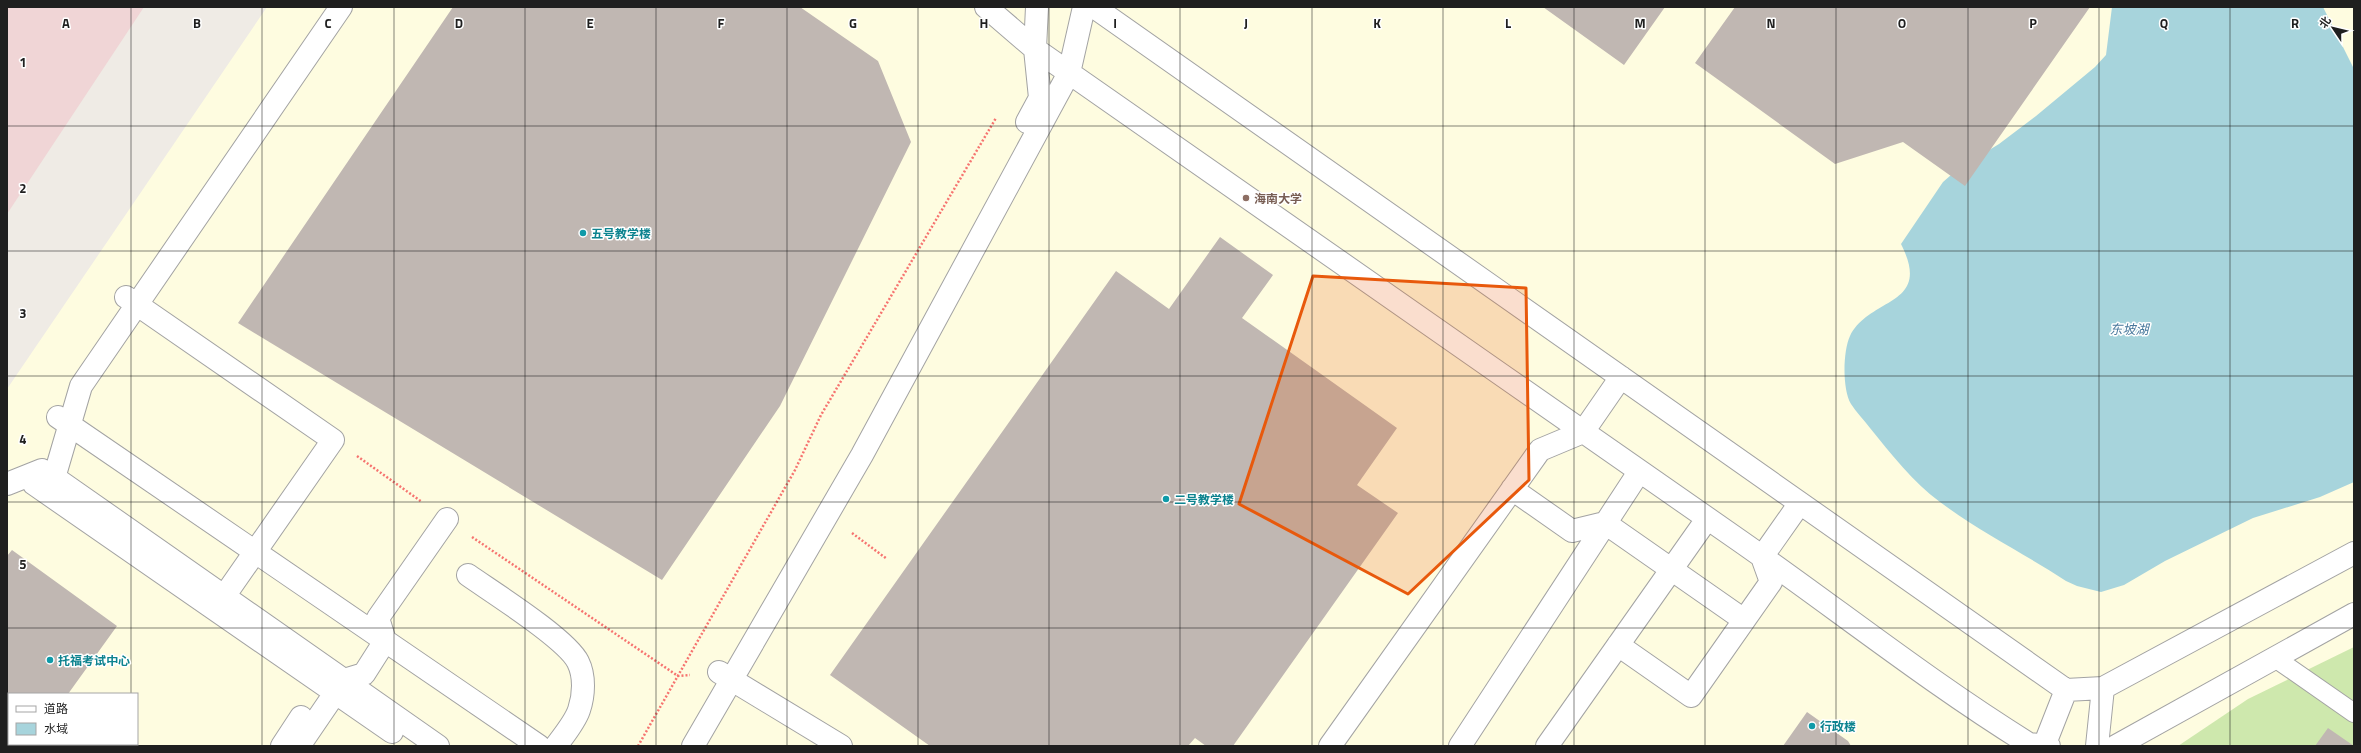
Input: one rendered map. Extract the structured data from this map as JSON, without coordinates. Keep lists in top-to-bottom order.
{
  "water": ["东坡湖"],
  "places": [
    "海南大学",
    "五号教学楼",
    "二号教学楼",
    "托福考试中心",
    "行政楼"
  ],
  "legend": ["道路", "水域"],
  "north": "top left",
  "grid": {
    "columns": [
      "A",
      "B",
      "C",
      "D",
      "E",
      "F",
      "G",
      "H",
      "I",
      "J",
      "K",
      "L",
      "M",
      "N",
      "O",
      "P",
      "Q",
      "R"
    ],
    "rows": [
      "1",
      "2",
      "3",
      "4",
      "5"
    ]
  }
}
